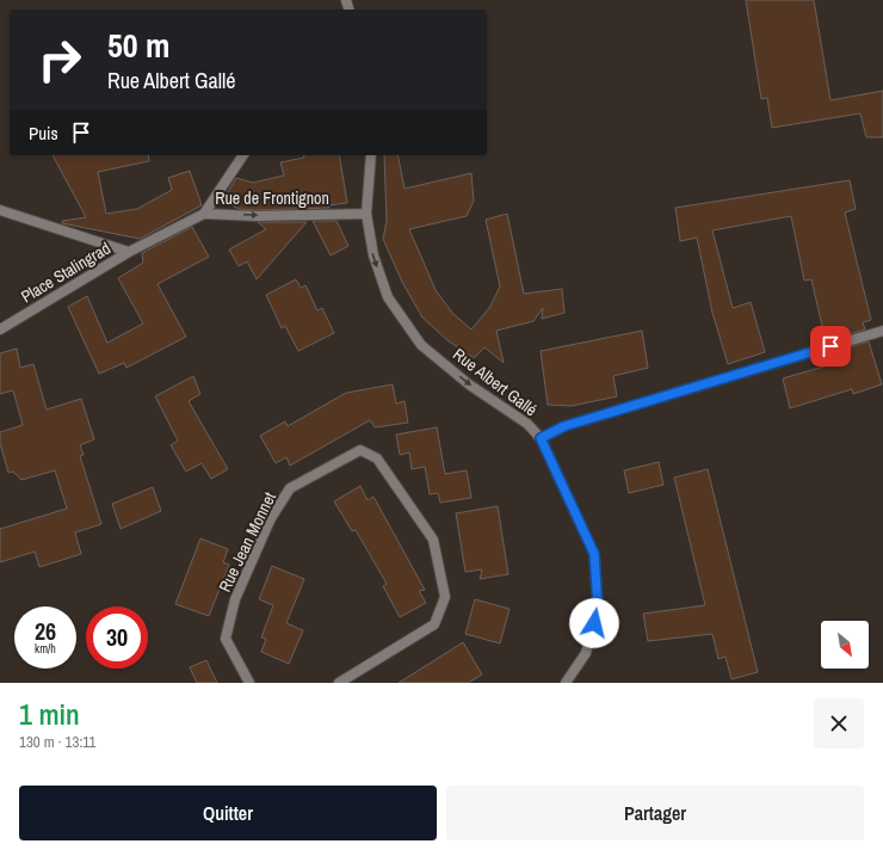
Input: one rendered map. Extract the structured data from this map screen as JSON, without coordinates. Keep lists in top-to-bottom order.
{
  "streets": {
    "street": [
      "Rue de Frontignon",
      "Place Stalingrad",
      "Rue Albert Gallé",
      "Rue Jean Monnet"
    ]
  },
  "crossings": [
    ["Rue de Frontignon", "Place Stalingrad"],
    ["Rue de Frontignon", "Rue Albert Gallé"]
  ],
  "one_way": ["Rue de Frontignon", "Rue Albert Gallé"],
  "north": "bottom right",
  "page": {
    "turn": ["50 m", "Rue Albert Gallé"],
    "then": "Puis",
    "speed": "26 km/h",
    "limit": "30",
    "heading": ["1 min", "130 m · 13:11"],
    "buttons": ["Quitter", "Partager"]
  }
}
